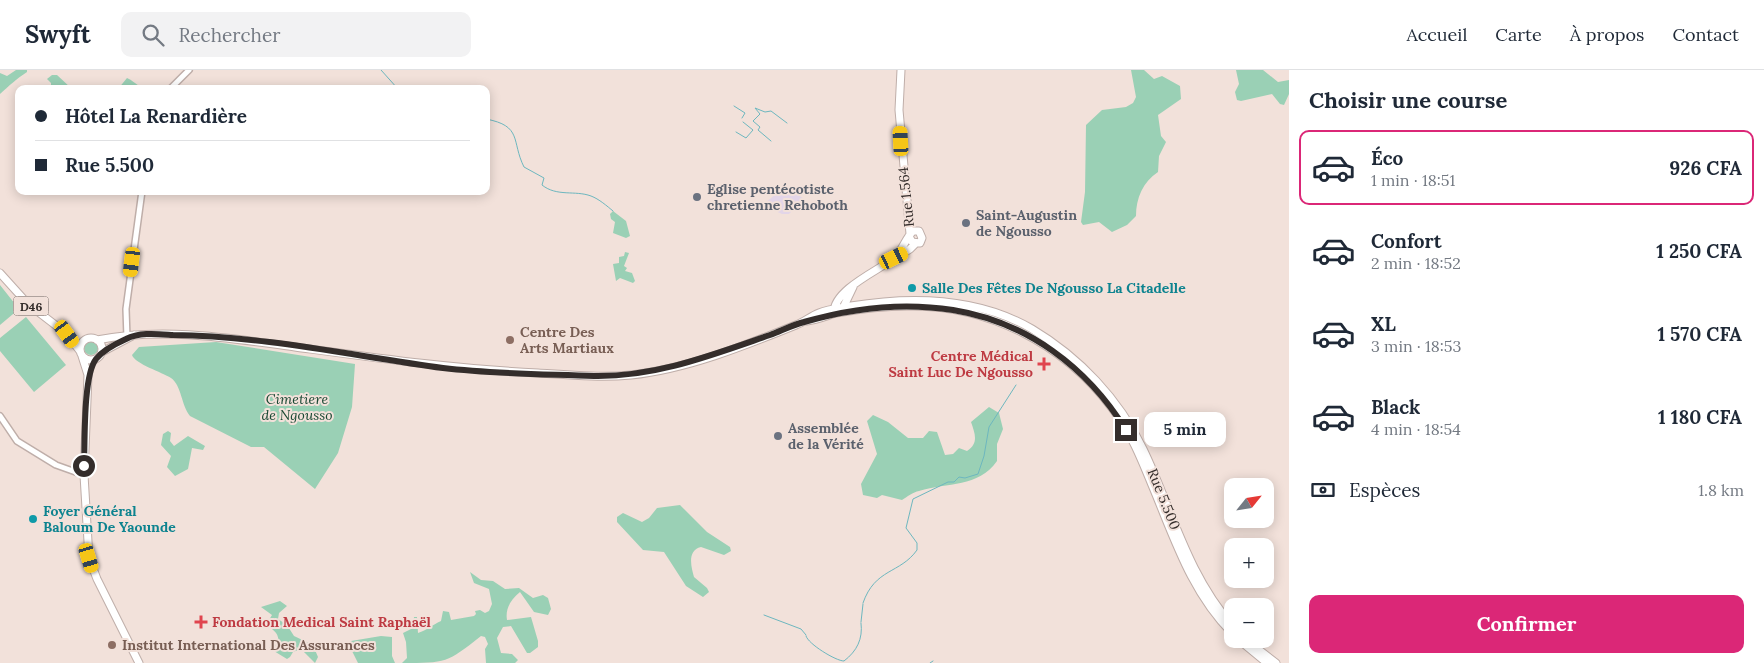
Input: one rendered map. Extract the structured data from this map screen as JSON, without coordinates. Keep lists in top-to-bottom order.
{
  "streets": {
    "main road": ["Rue 1.564", "D46", "Rue 5.500"]
  },
  "crossings": [
    ["Rue 1.564", "Rue 5.500"]
  ],
  "parks": ["Cimetiere de Ngousso"],
  "places": {
    "other": [
      "Eglise pentécotiste chretienne Rehoboth",
      "Saint-Augustin de Ngousso",
      "Salle Des Fêtes De Ngousso La Citadelle",
      "Centre Des Arts Martiaux",
      "Assemblée de la Vérité",
      "Foyer Général Baloum De Yaounde",
      "Institut International Des Assurances"
    ],
    "health": ["Centre Médical Saint Luc De Ngousso", "Fondation Medical Saint Raphaël"]
  },
  "north": "top right",
  "page": {
    "header": "Swyft",
    "search": "Rechercher",
    "nav": [
      "Accueil",
      "Carte",
      "À propos",
      "Contact"
    ],
    "heading": "Choisir une course",
    "banner": ["Hôtel La Renardière", "Rue 5.500"],
    "list": [
      {
        "name": "Éco",
        "note": "1 min · 18:51",
        "value": "926 CFA"
      },
      {
        "name": "Confort",
        "note": "2 min · 18:52",
        "value": "1 250 CFA"
      },
      {
        "name": "XL",
        "note": "3 min · 18:53",
        "value": "1 570 CFA"
      },
      {
        "name": "Black",
        "note": "4 min · 18:54",
        "value": "1 180 CFA"
      }
    ],
    "bubble": "5 min",
    "pay": ["Espèces", "1.8 km"],
    "map_buttons": ["+", "−"],
    "buttons": "Confirmer"
  }
}
